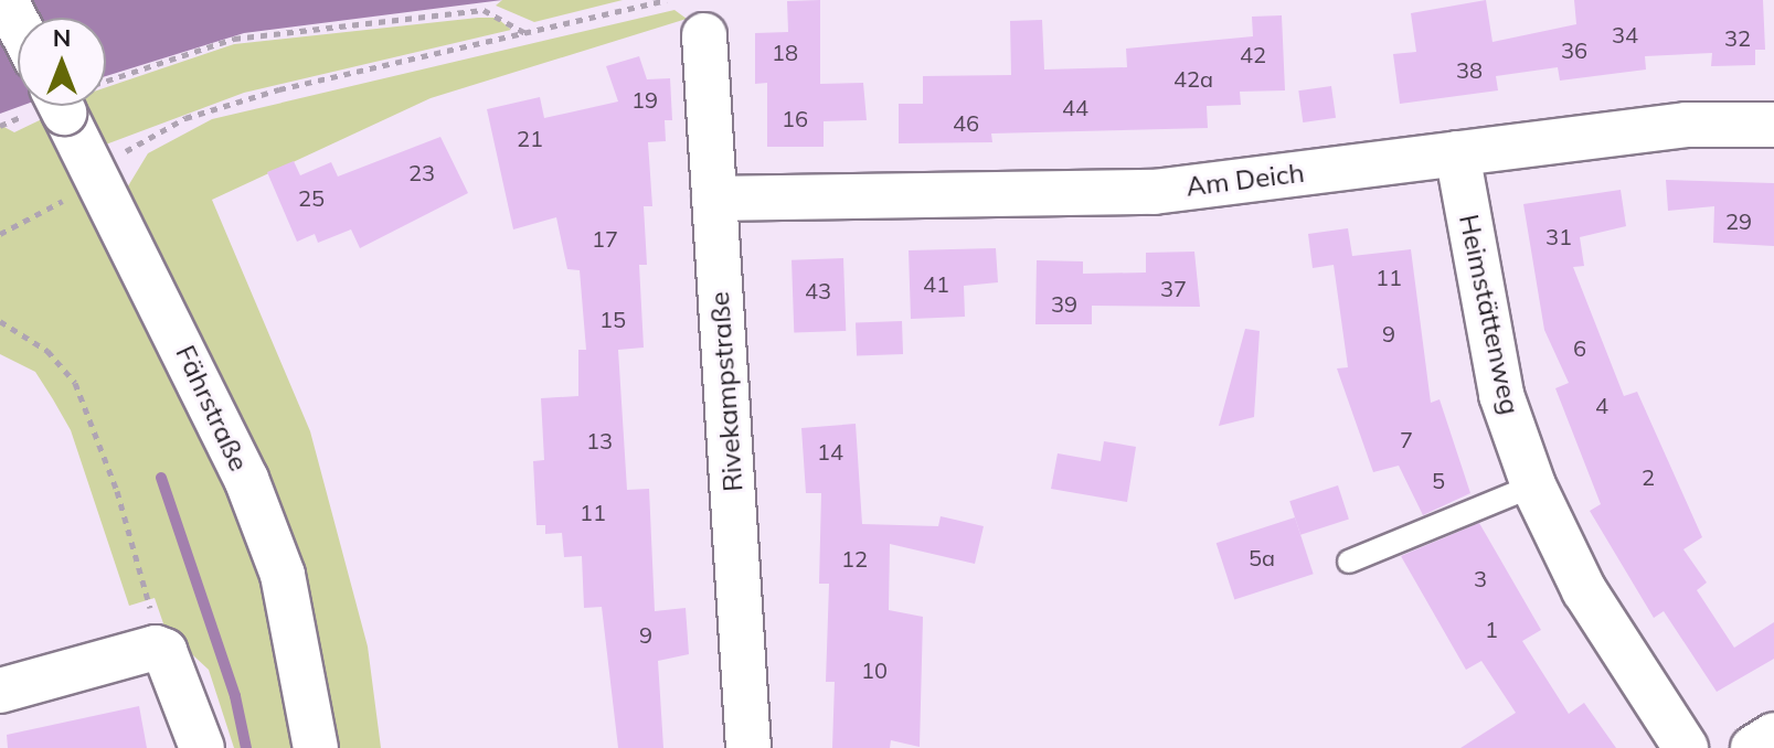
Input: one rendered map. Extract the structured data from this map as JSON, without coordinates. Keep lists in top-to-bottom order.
{
  "streets": {
    "street": [
      "Am Deich",
      "Heimstättenweg",
      "Rivekampstraße",
      "Fährstraße"
    ]
  },
  "crossings": [
    ["Am Deich", "Heimstättenweg"],
    ["Am Deich", "Rivekampstraße"]
  ],
  "house_numbers": [
    "34",
    "32",
    "36",
    "18",
    "42",
    "38",
    "42a",
    "19",
    "44",
    "16",
    "46",
    "21",
    "23",
    "25",
    "29",
    "31",
    "17",
    "11",
    "41",
    "37",
    "43",
    "39",
    "15",
    "9",
    "6",
    "4",
    "7",
    "13",
    "14",
    "2",
    "5",
    "11",
    "5a",
    "12",
    "3",
    "1",
    "9",
    "10"
  ],
  "north": "top"
}
